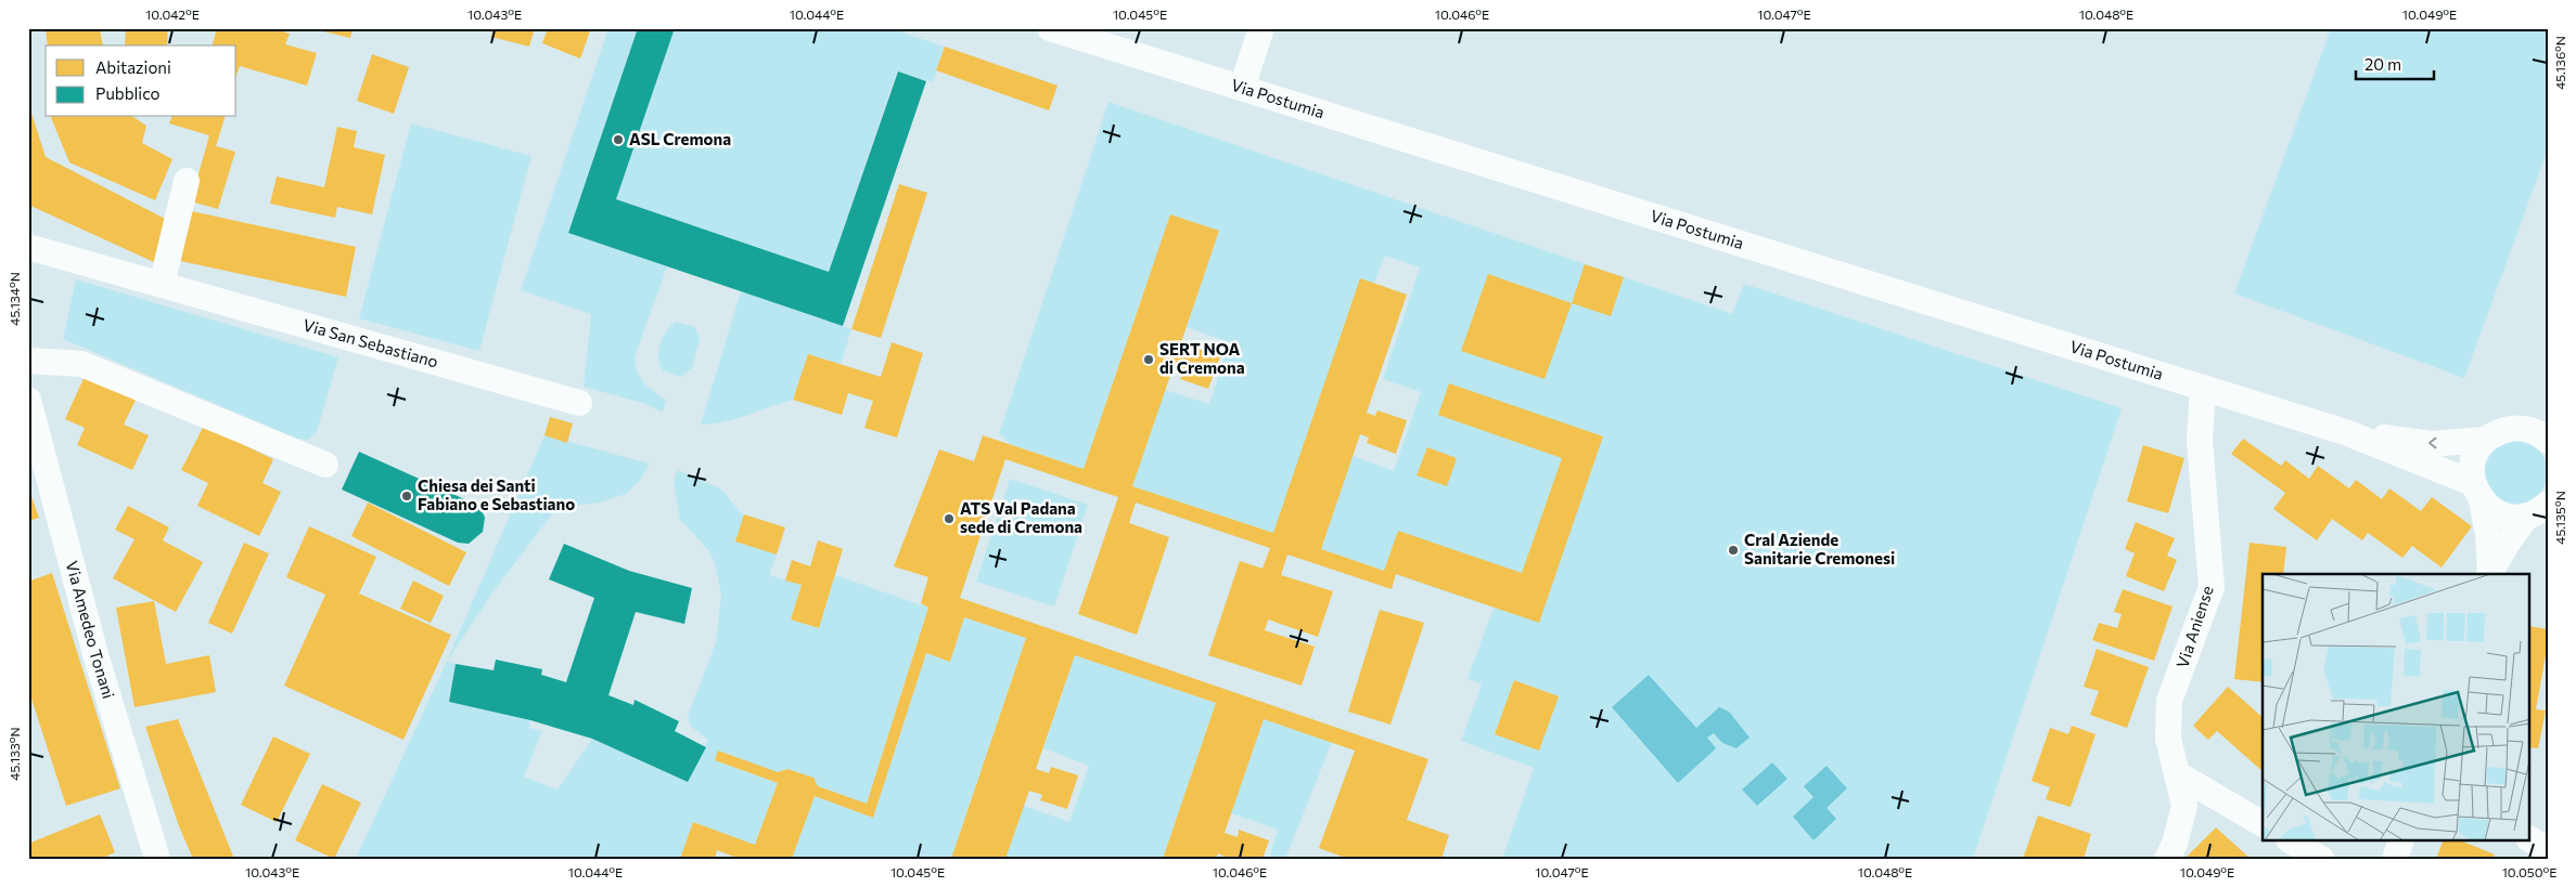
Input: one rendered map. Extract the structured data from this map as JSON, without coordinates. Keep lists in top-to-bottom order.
{
  "streets": {
    "street": [
      "Via Postumia",
      "Via San Sebastiano",
      "Via Aniense",
      "Via Amedeo Tonani"
    ]
  },
  "crossings": [
    ["Via Postumia", "Via Aniense"]
  ],
  "places": [
    "ASL Cremona",
    "SERT NOA di Cremona",
    "Chiesa dei Santi Fabiano e Sebastiano",
    "ATS Val Padana sede di Cremona",
    "Cral Aziende Sanitarie Cremonesi"
  ],
  "legend": ["Abitazioni", "Pubblico"],
  "scale_bar": "20 m",
  "coordinates": [
    "10.042°E",
    "10.043°E",
    "10.044°E",
    "10.045°E",
    "10.046°E",
    "10.047°E",
    "10.048°E",
    "10.049°E",
    "45.136°N",
    "45.134°N",
    "45.135°N",
    "45.133°N",
    "10.050°E"
  ]
}
